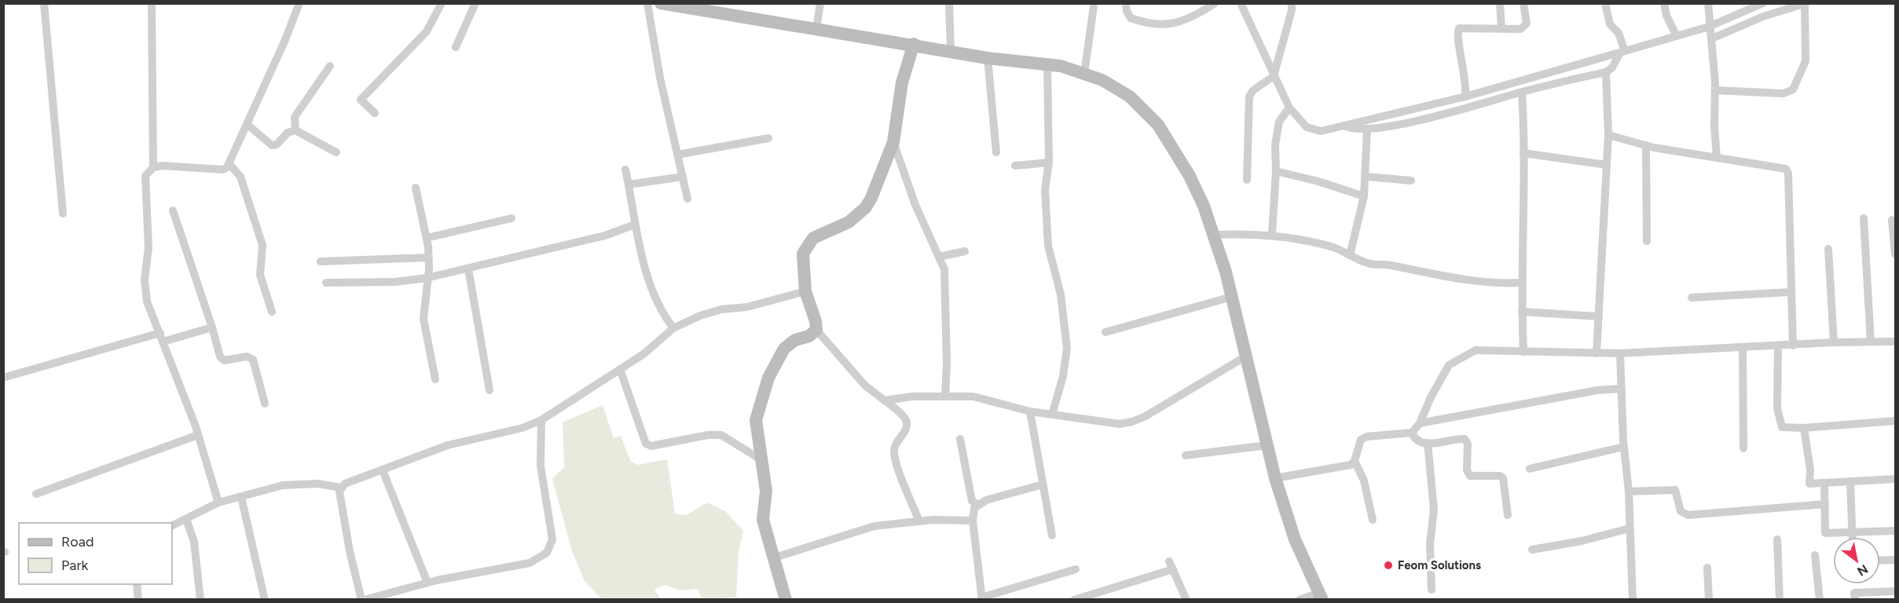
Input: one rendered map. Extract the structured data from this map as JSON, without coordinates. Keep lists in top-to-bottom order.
{
  "places": ["Feom Solutions"],
  "legend": ["Road", "Park"],
  "north": "bottom right"
}
